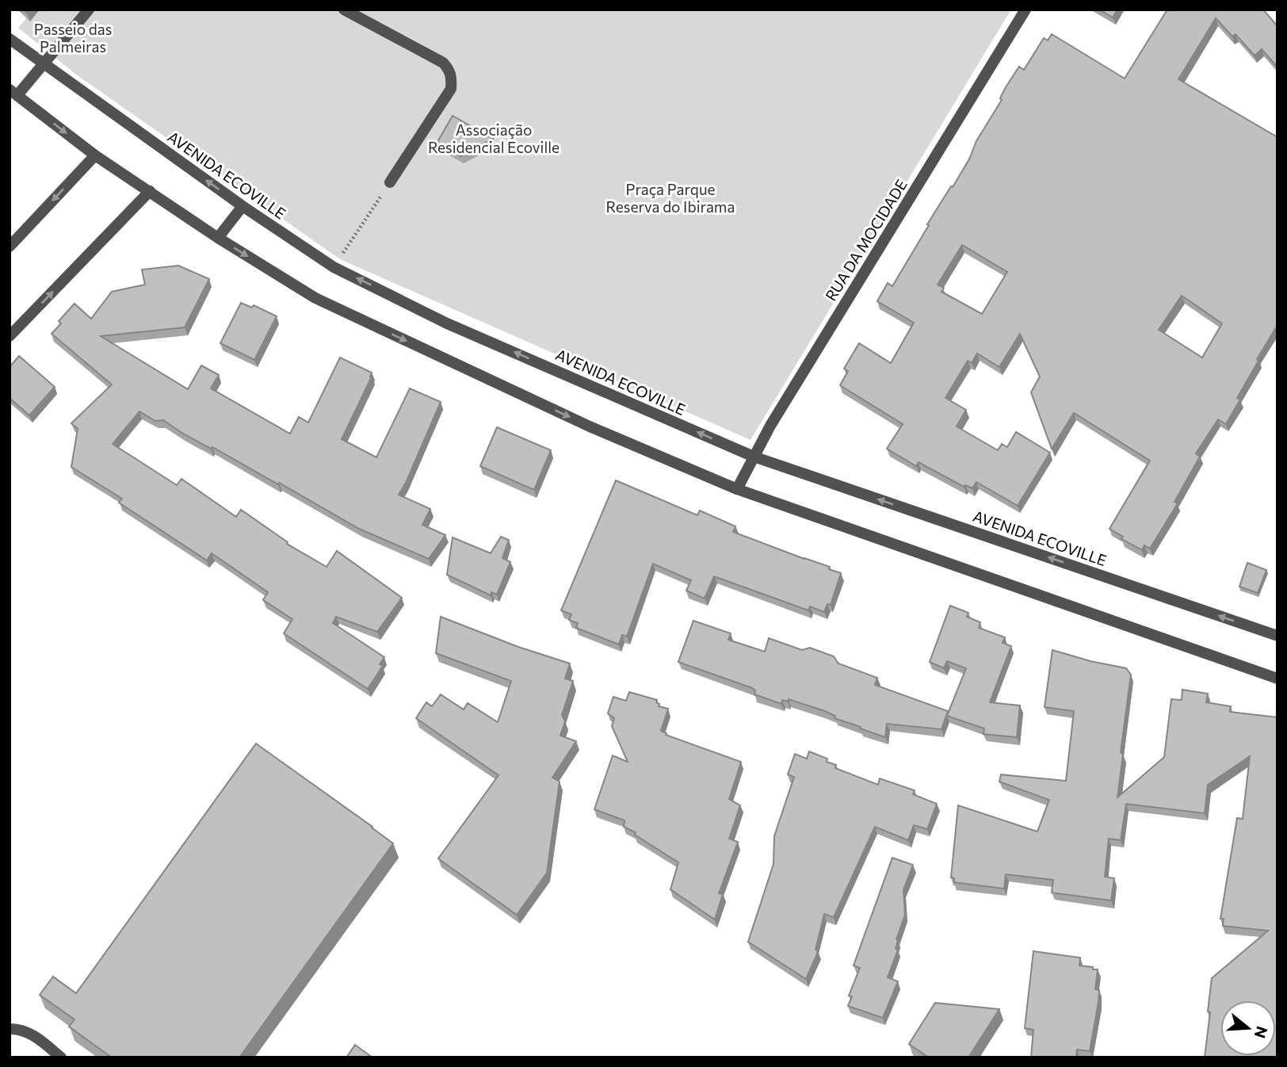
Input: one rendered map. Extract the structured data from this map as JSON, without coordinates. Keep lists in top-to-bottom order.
{
  "streets": {
    "street": ["AVENIDA ECOVILLE", "RUA DA MOCIDADE"]
  },
  "crossings": [
    ["AVENIDA ECOVILLE", "RUA DA MOCIDADE"]
  ],
  "parks": ["Passeio das Palmeiras", "Associação Residencial Ecoville", "Praça Parque Reserva do Ibirama"],
  "north": "right"
}
